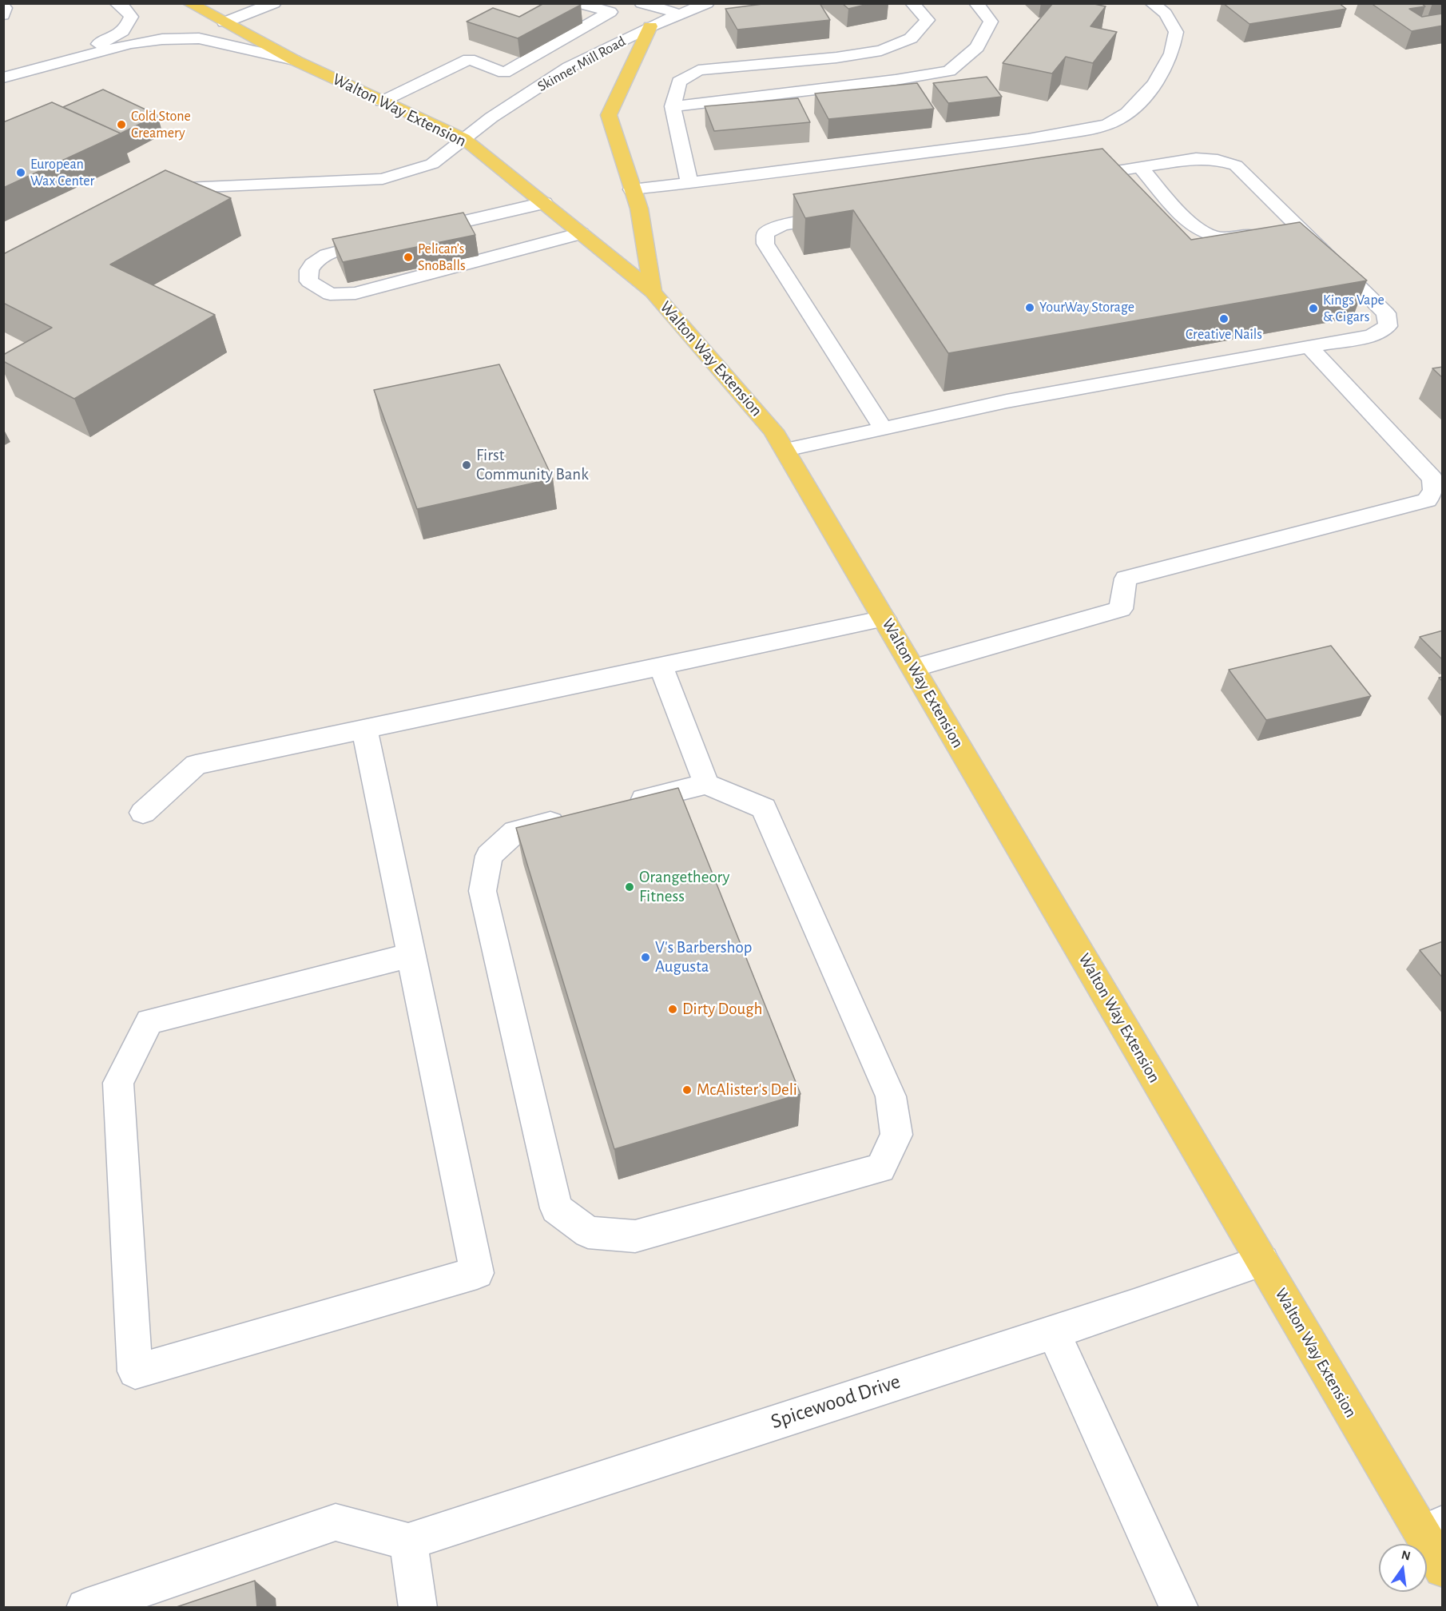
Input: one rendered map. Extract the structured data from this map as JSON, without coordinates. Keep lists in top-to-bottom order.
{
  "streets": {
    "main road": ["Walton Way Extension"],
    "street": ["Skinner Mill Road", "Spicewood Drive"]
  },
  "crossings": [
    ["Skinner Mill Road", "Walton Way Extension"],
    ["Walton Way Extension", "Spicewood Drive"]
  ],
  "places": [
    "Cold Stone Creamery",
    "European Wax Center",
    "Pelican’s SnoBalls",
    "YourWay Storage",
    "Kings Vape & Cigars",
    "Creative Nails",
    "First Community Bank",
    "Orangetheory Fitness",
    "V's Barbershop Augusta",
    "Dirty Dough",
    "McAlister's Deli"
  ],
  "north": "top"
}
